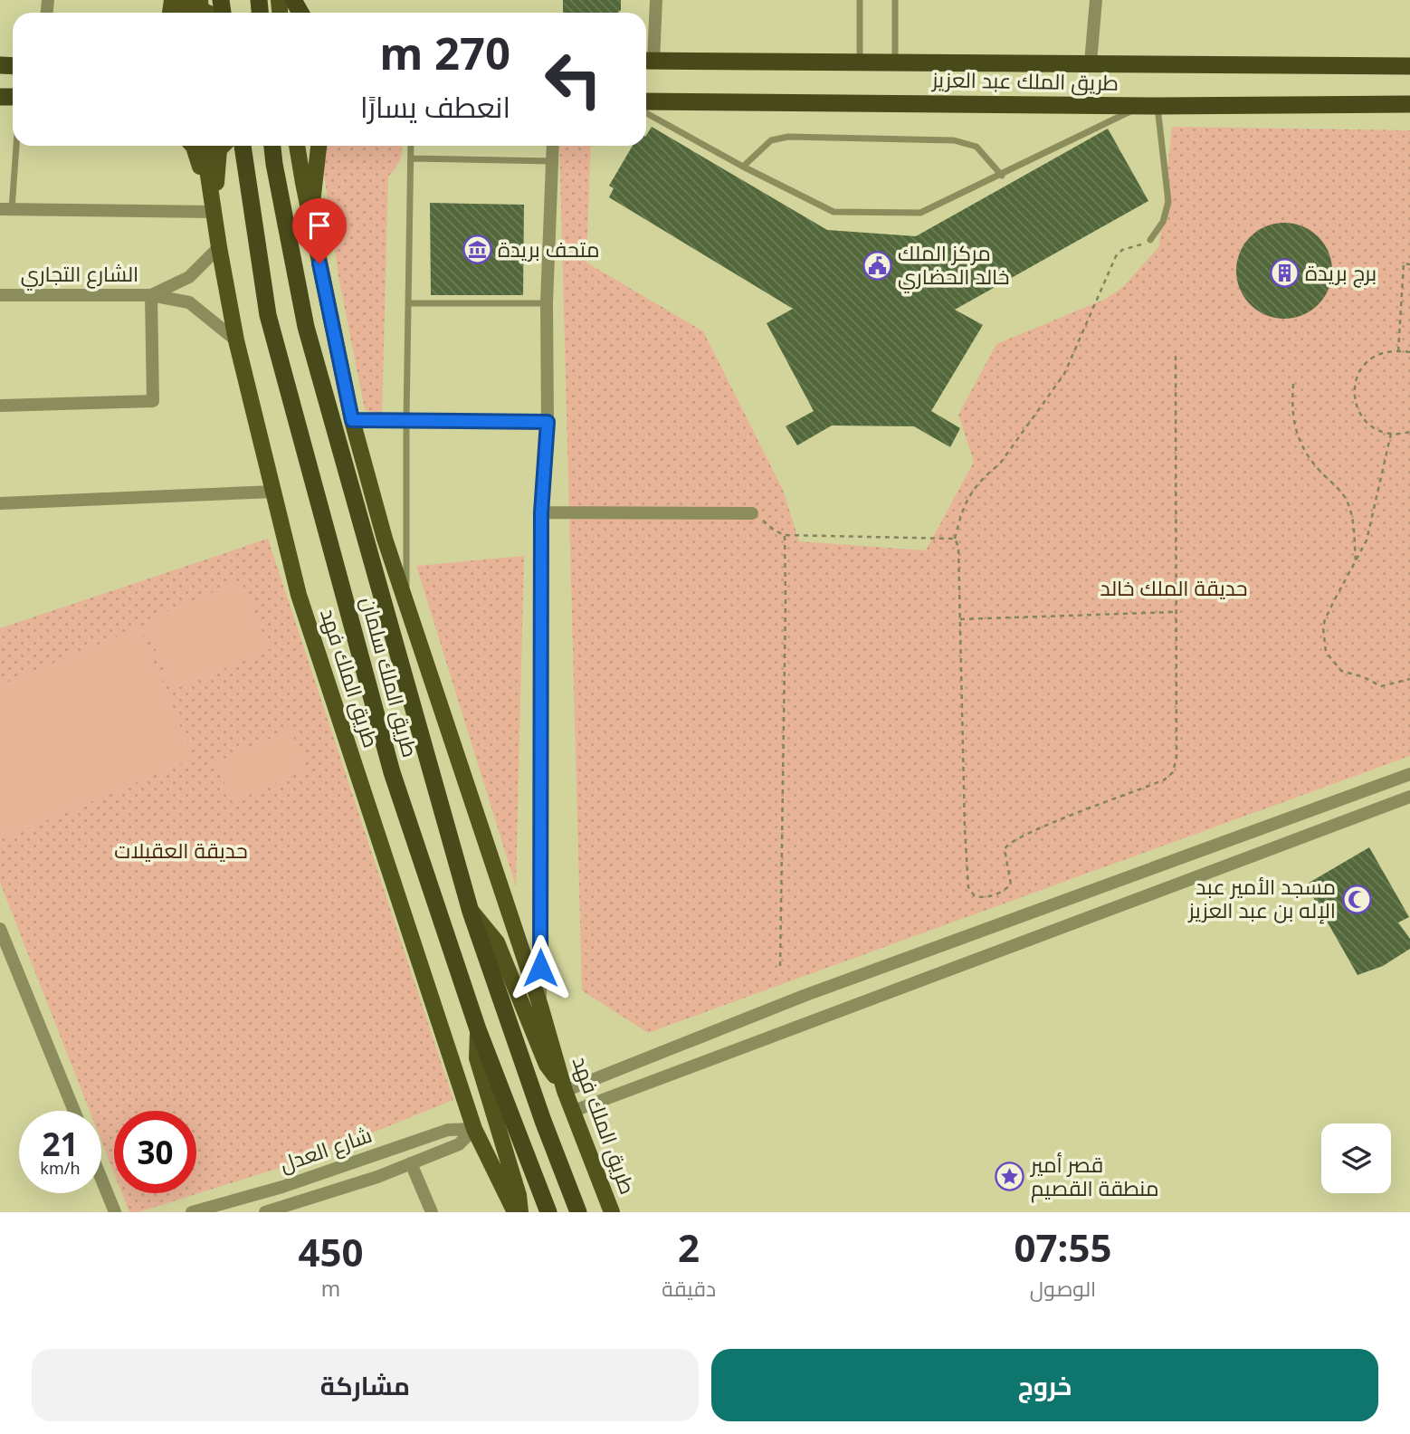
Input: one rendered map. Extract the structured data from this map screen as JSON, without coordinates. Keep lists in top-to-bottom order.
{
  "streets": {
    "highway": ["طريق الملك عبد العزيز", "طريق الملك سلمان"],
    "main road": ["طريق الملك فهد"],
    "street": ["الشارع التجاري", "شارع العدل"]
  },
  "crossings": [
    ["الشارع التجاري", "طريق الملك فهد"],
    ["طريق الملك فهد", "شارع العدل"]
  ],
  "parks": ["حديقة الملك خالد", "حديقة العقيلات"],
  "places": {
    "museum": ["متحف بريدة"],
    "public building": ["مركز الملك خالد الحضاري"],
    "building": ["برج بريدة"],
    "mosque": ["مسجد الأمير عبد الإله بن عبد العزيز"],
    "place": ["قصر أمير منطقة القصيم"]
  },
  "page": {
    "turn": ["270 m", "انعطف يسارًا"],
    "speed": "21 km/h",
    "limit": "30",
    "eta": [
      "07:55",
      "الوصول",
      "2",
      "دقيقة",
      "450",
      "m"
    ],
    "buttons": ["خروج", "مشاركة"]
  }
}
